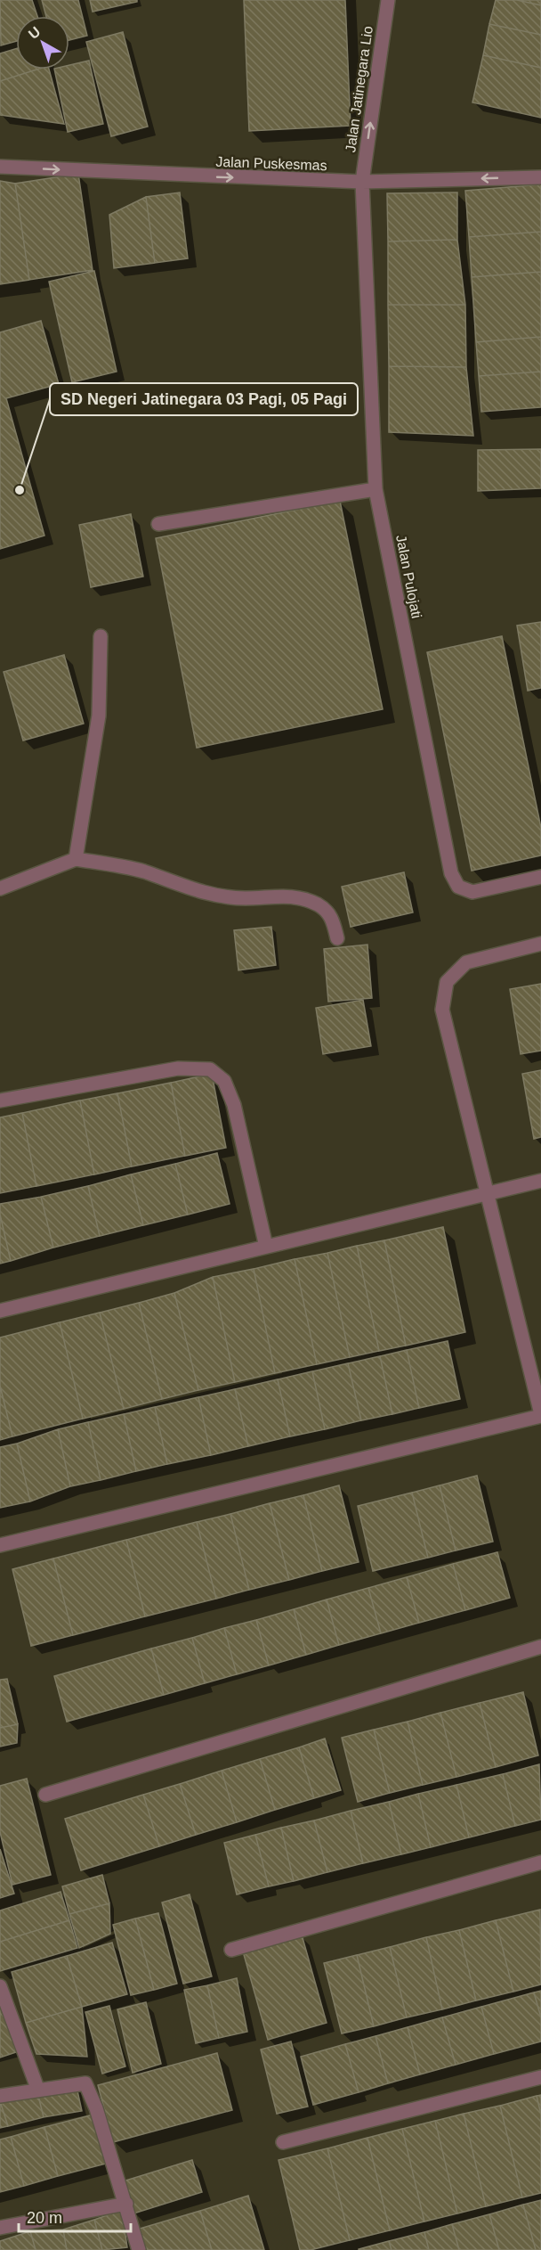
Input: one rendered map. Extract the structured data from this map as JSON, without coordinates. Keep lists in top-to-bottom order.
{
  "streets": {
    "street": ["Jalan Jatinegara Lio", "Jalan Puskesmas", "Jalan Pulojati"]
  },
  "crossings": [
    ["Jalan Jatinegara Lio", "Jalan Puskesmas"],
    ["Jalan Jatinegara Lio", "Jalan Pulojati"],
    ["Jalan Puskesmas", "Jalan Pulojati"]
  ],
  "one_way": ["Jalan Jatinegara Lio"],
  "places": ["SD Negeri Jatinegara 03 Pagi, 05 Pagi"],
  "scale_bar": "20 m",
  "north": "top left"
}
